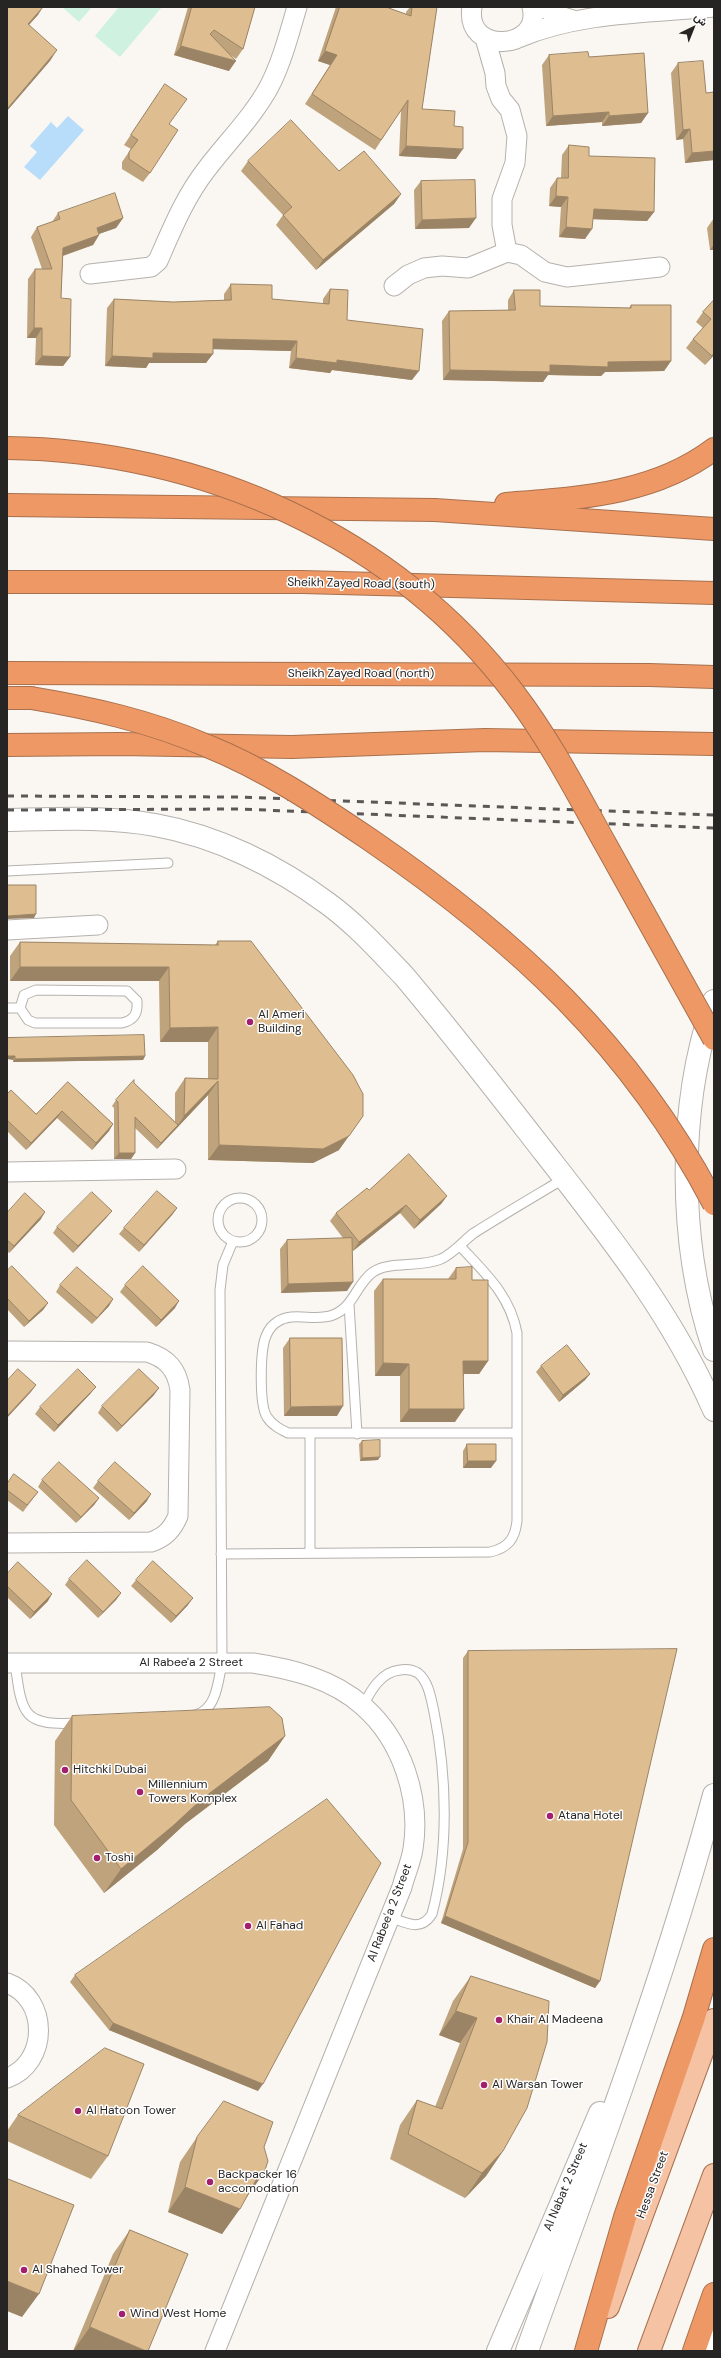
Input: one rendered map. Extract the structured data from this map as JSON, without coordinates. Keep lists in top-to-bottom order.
{
  "streets": {
    "highway": ["Sheikh Zayed Road (south)", "Sheikh Zayed Road (north)"],
    "main road": ["Hessa Street", "Al Nabat 2 Street"],
    "street": ["Al Rabee'a 2 Street"]
  },
  "places": [
    "Al Ameri Building",
    "Hitchki Dubai",
    "Millennium Towers Komplex",
    "Atana Hotel",
    "Toshi",
    "Al Fahad",
    "Khair Al Madeena",
    "Al Warsan Tower",
    "Al Hatoon Tower",
    "Backpacker 16 accomodation",
    "Al Shahed Tower",
    "Wind West Home"
  ],
  "north": "top right"
}
